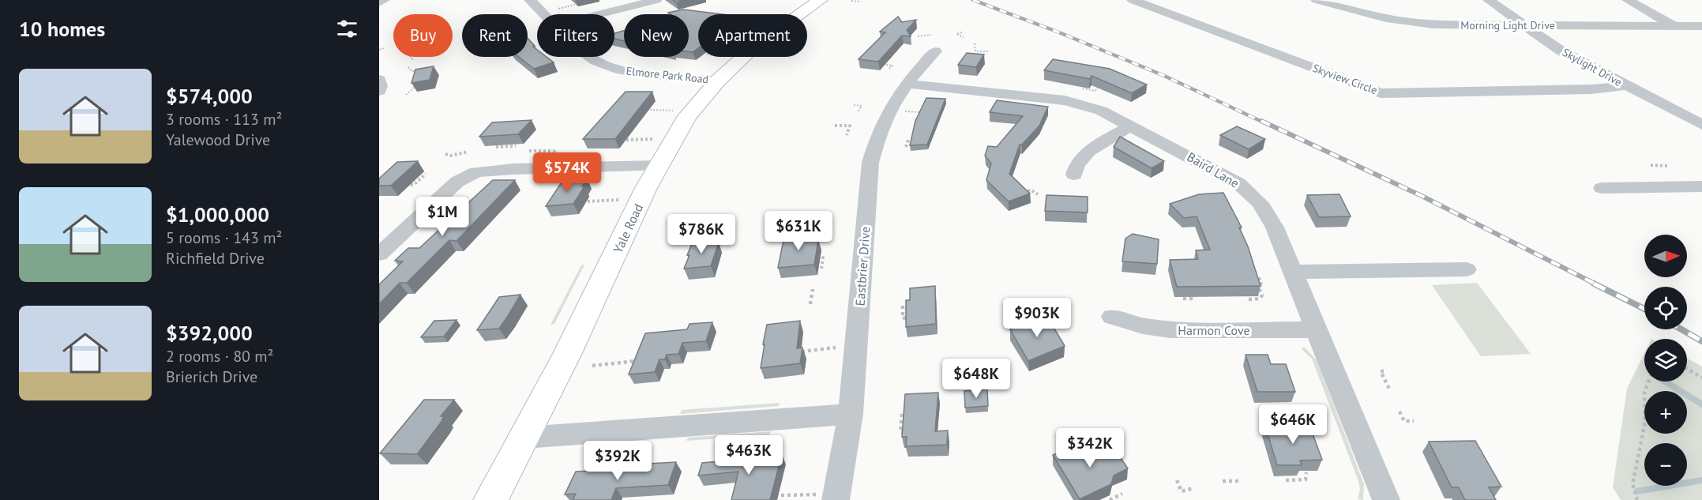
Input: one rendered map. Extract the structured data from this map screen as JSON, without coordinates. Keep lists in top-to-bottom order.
{
  "streets": {
    "main road": ["Yale Road"],
    "street": [
      "Morning Light Drive",
      "Skylight Drive",
      "Elmore Park Road",
      "Skyview Circle",
      "Baird Lane",
      "Eastbrier Drive",
      "Harmon Cove"
    ]
  },
  "crossings": [
    ["Morning Light Drive", "Skylight Drive"],
    ["Skylight Drive", "Skyview Circle"],
    ["Elmore Park Road", "Yale Road"],
    ["Baird Lane", "Eastbrier Drive"],
    ["Baird Lane", "Harmon Cove"]
  ],
  "north": "right",
  "page": {
    "heading": "10 homes",
    "chip": [
      "Buy",
      "Rent",
      "Filters",
      "New",
      "Apartment"
    ],
    "list": [
      {
        "name": "$574,000",
        "note": "3 rooms · 113 m² · Yalewood Drive"
      },
      {
        "name": "$1,000,000",
        "note": "5 rooms · 143 m² · Richfield Drive"
      },
      {
        "name": "$392,000",
        "note": "2 rooms · 80 m² · Brierich Drive"
      }
    ],
    "price": [
      "$574K",
      "$1M",
      "$631K",
      "$786K",
      "$903K",
      "$648K",
      "$646K",
      "$342K",
      "$463K",
      "$392K"
    ],
    "map_buttons": ["+", "−"]
  }
}
